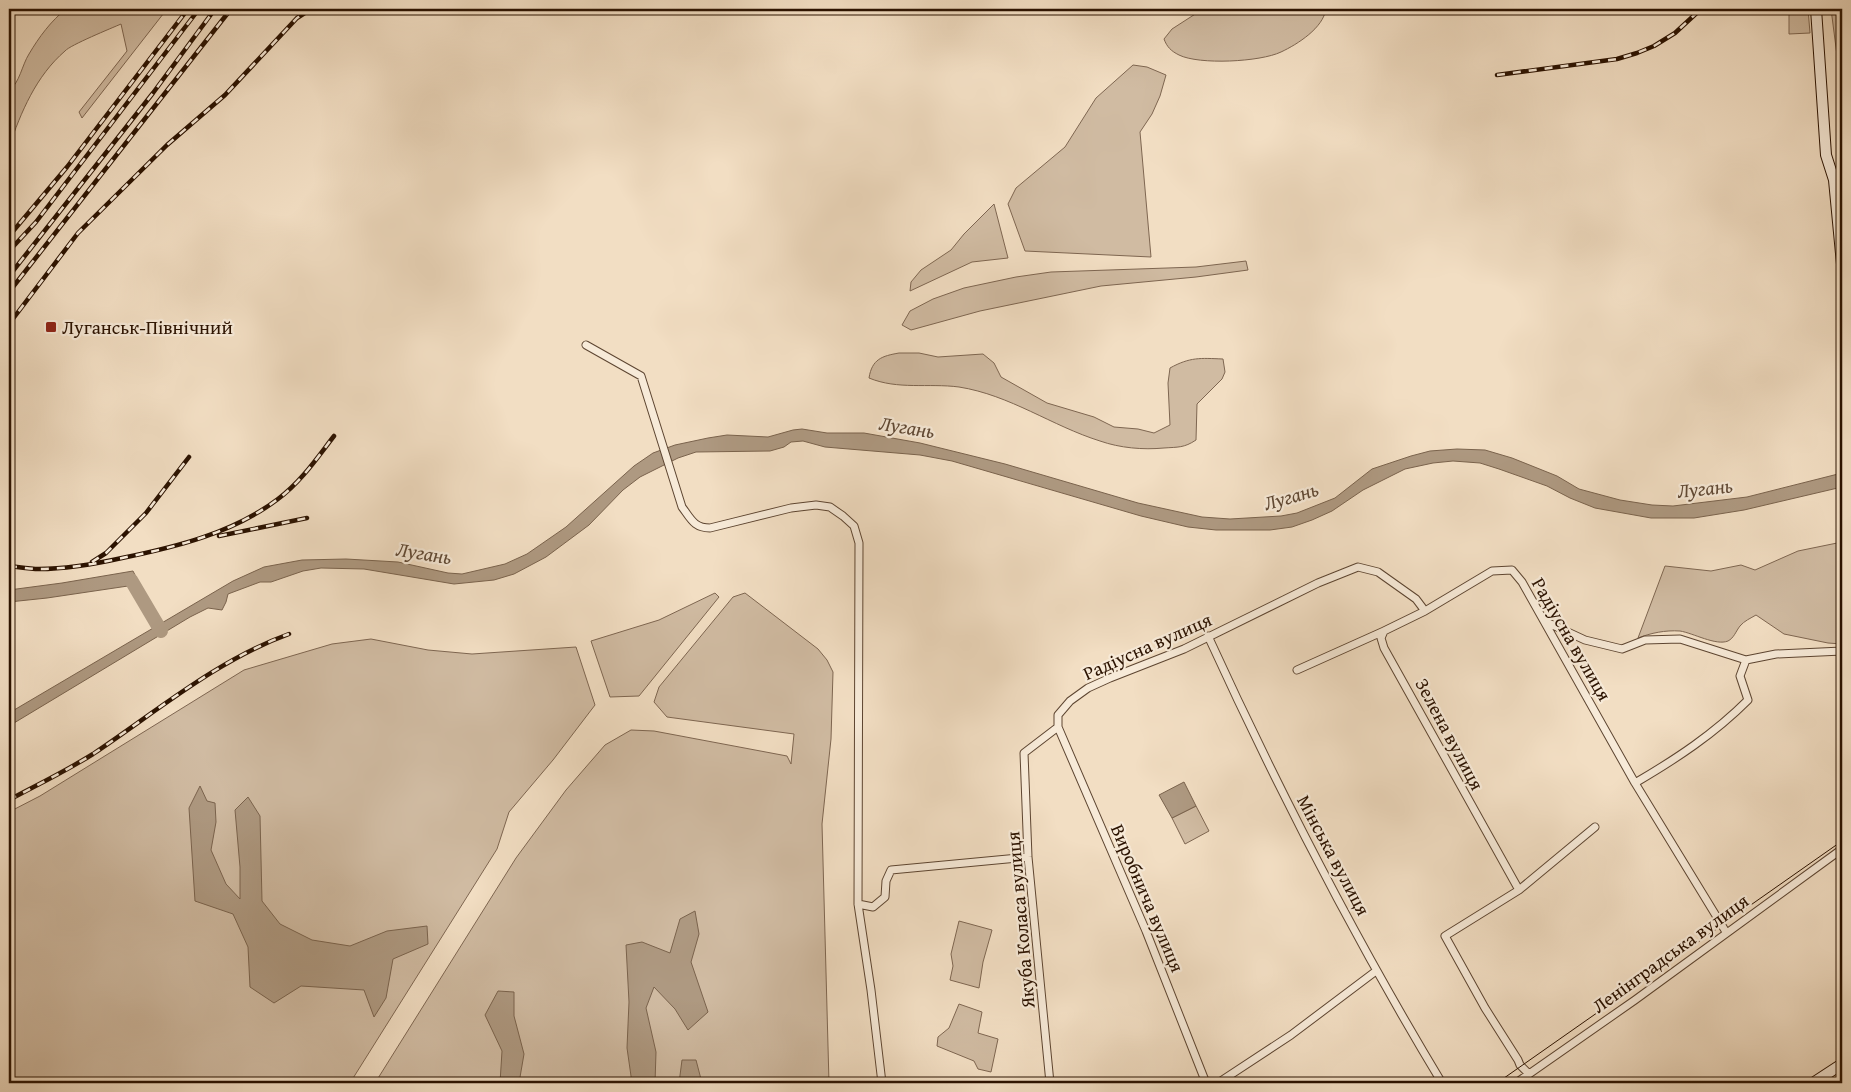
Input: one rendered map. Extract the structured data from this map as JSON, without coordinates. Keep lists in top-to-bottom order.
{
  "streets": {
    "street": [
      "Радіусна вулиця",
      "Зелена вулиця",
      "Мінська вулиця",
      "Виробнича вулиця",
      "Якуба Коласа вулиця",
      "Ленінградська вулиця"
    ]
  },
  "crossings": [
    ["Радіусна вулиця", "Мінська вулиця"],
    ["Радіусна вулиця", "Виробнича вулиця"],
    ["Радіусна вулиця", "Якуба Коласа вулиця"],
    ["Радіусна вулиця", "Ленінградська вулиця"],
    ["Виробнича вулиця", "Якуба Коласа вулиця"]
  ],
  "water": ["Лугань"],
  "places": {
    "transit": ["Луганськ-Північний"]
  }
}
